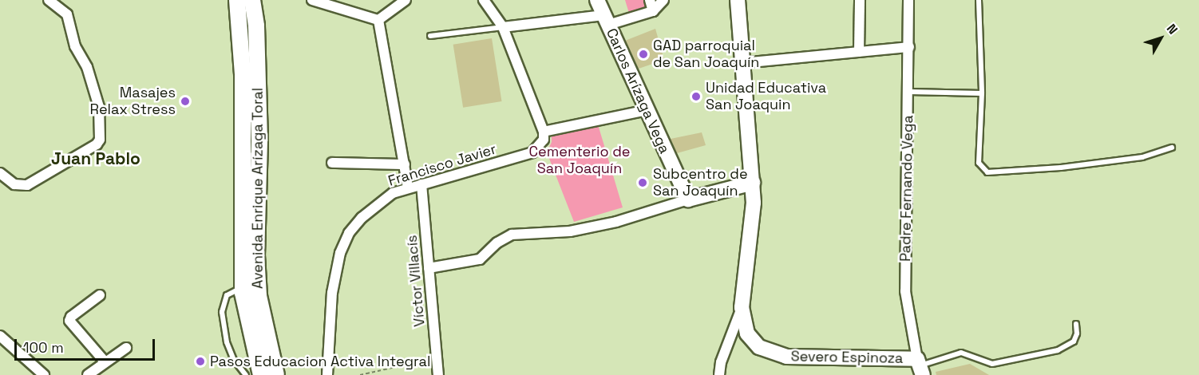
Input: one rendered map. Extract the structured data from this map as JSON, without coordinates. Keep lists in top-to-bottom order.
{
  "streets": {
    "main road": ["Avenida Enrique Arízaga Toral"],
    "street": [
      "Carlos Arízaga Vega",
      "Francisco Javier",
      "Padre Fernando Vega",
      "Víctor Villacís",
      "Severo Espinoza"
    ]
  },
  "crossings": [
    ["Francisco Javier", "Víctor Villacís"],
    ["Padre Fernando Vega", "Severo Espinoza"]
  ],
  "districts": ["Juan Pablo"],
  "parks": ["Cementerio de San Joaquín"],
  "places": [
    "GAD parroquial de San Joaquín",
    "Unidad Educativa San Joaquin",
    "Masajes Relax Stress",
    "Subcentro de San Joaquín",
    "Pasos Educacion Activa Integral"
  ],
  "scale_bar": "100 m",
  "north": "top right"
}
